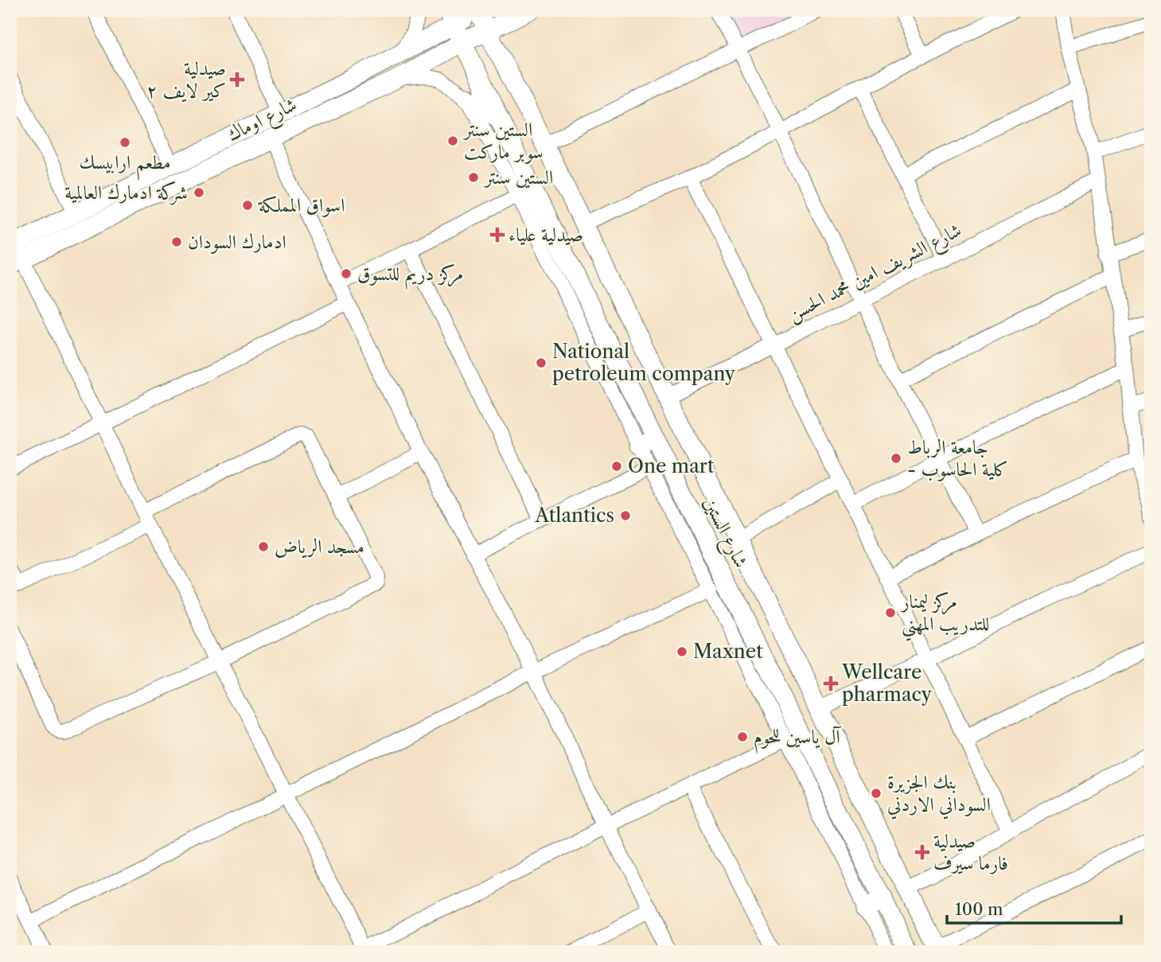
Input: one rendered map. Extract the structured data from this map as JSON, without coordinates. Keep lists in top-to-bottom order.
{
  "streets": {
    "main road": ["شارع اوماك", "شارع الستين"],
    "street": ["شارع الشريف امين محمد الحسن"]
  },
  "crossings": [
    ["شارع اوماك", "شارع الستين"],
    ["شارع الشريف امين محمد الحسن", "شارع الستين"]
  ],
  "places": {
    "health": [
      "صيدلية كير لايف ٢",
      "صيدلية علياء",
      "Wellcare pharmacy",
      "صيدلية فارما سيرف"
    ],
    "other": [
      "الستين سنتر سوبر ماركت",
      "مطعم ارابيسك",
      "الستين سنتر",
      "شركة ادمارك العالمية",
      "اسواق المملكة",
      "ادمارك السودان",
      "مركز دريم للتسوق",
      "National petroleum company",
      "جامعة الرباط - كلية الحاسوب",
      "One mart",
      "Atlantics",
      "مسجد الرياض",
      "مركز ليمنار للتدريب المهني",
      "Maxnet",
      "آل ياسين للحوم",
      "بنك الجزيرة السوداني الاردني"
    ]
  },
  "scale_bar": "100 m"
}
